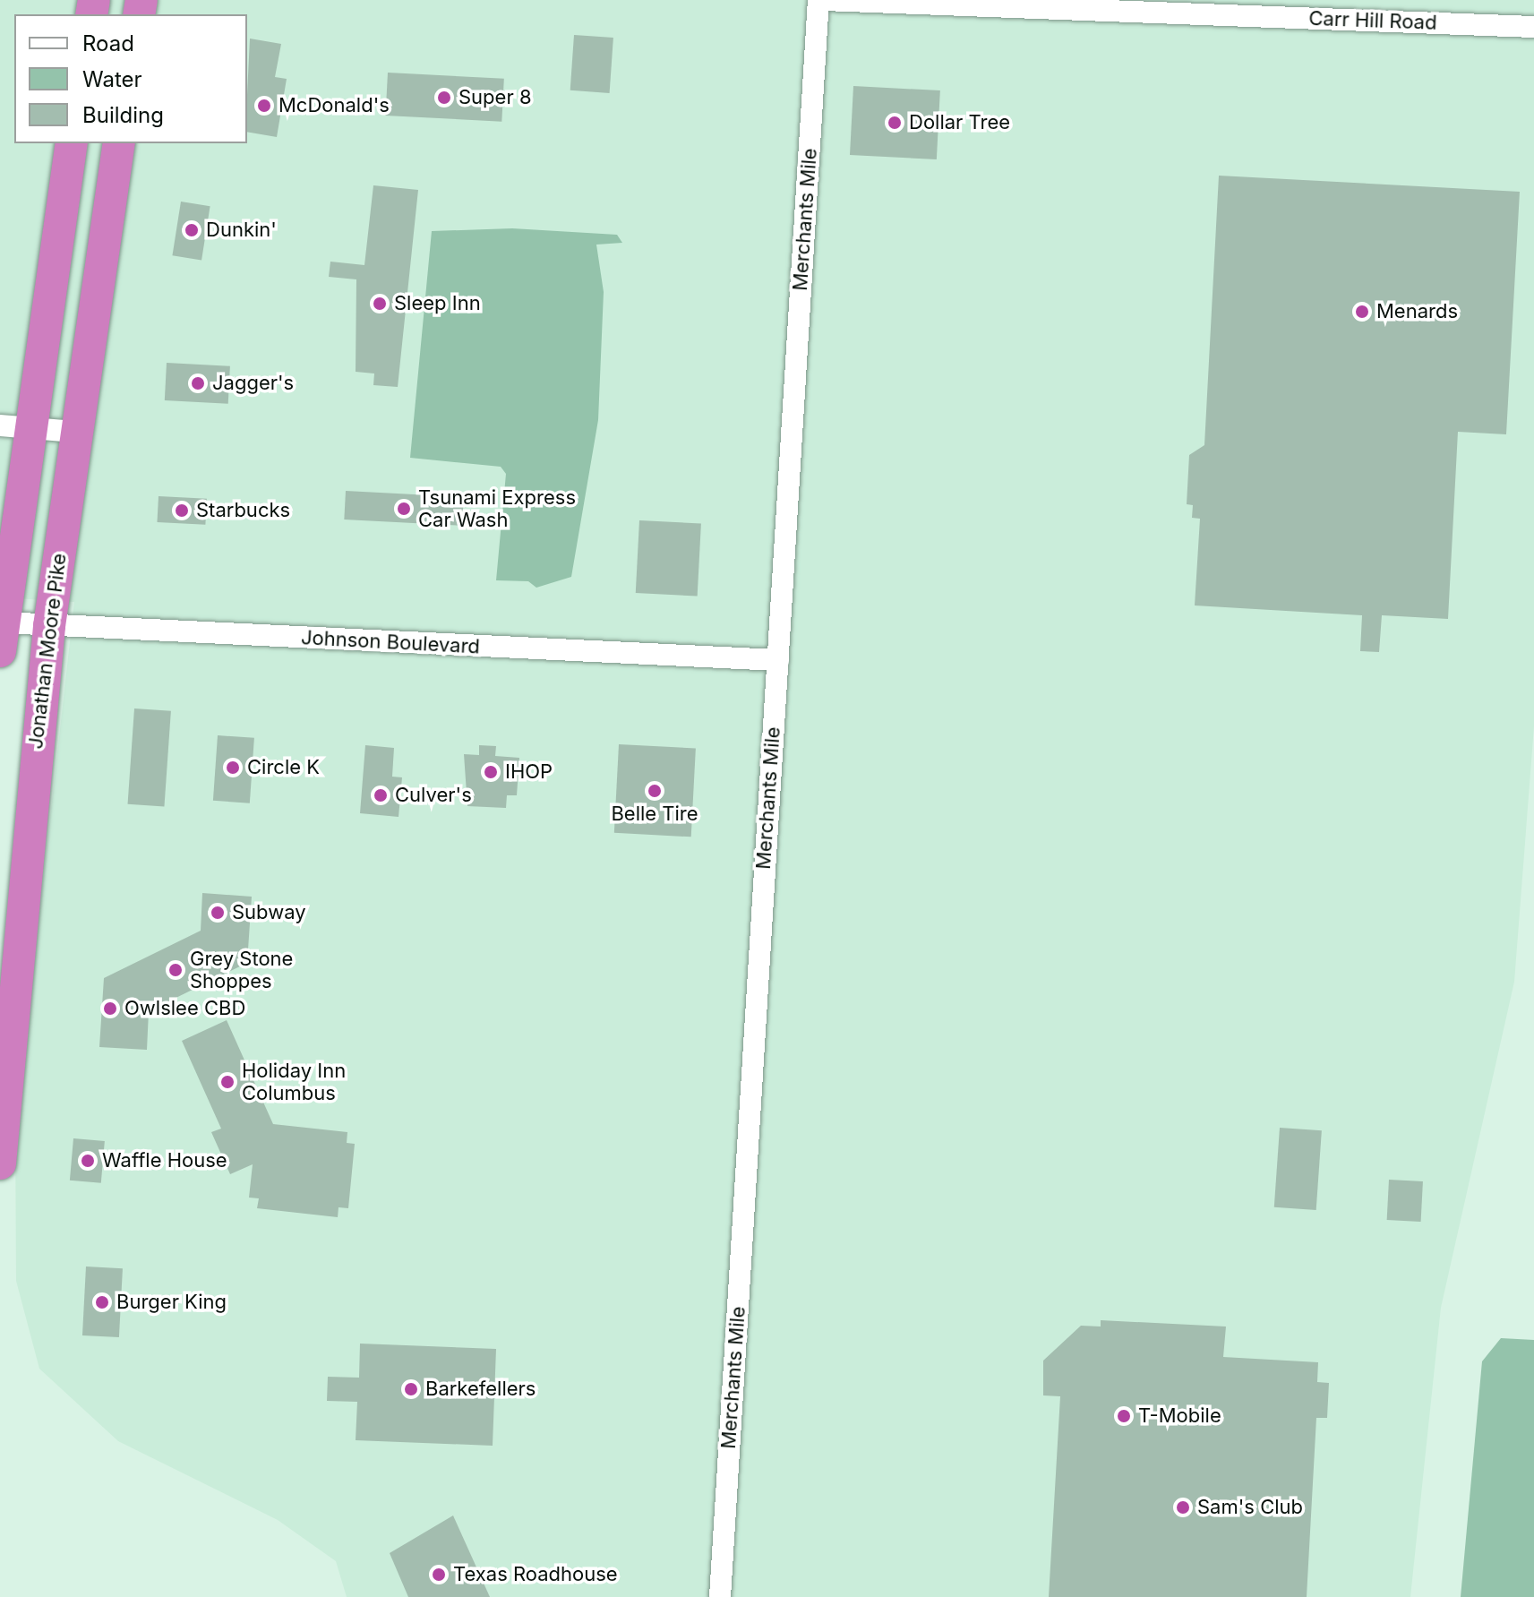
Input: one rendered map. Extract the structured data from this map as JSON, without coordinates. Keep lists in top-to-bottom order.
{
  "streets": {
    "highway": ["Jonathan Moore Pike"],
    "street": ["Carr Hill Road", "Merchants Mile", "Johnson Boulevard"]
  },
  "crossings": [
    ["Carr Hill Road", "Merchants Mile"],
    ["Merchants Mile", "Johnson Boulevard"],
    ["Johnson Boulevard", "Jonathan Moore Pike"]
  ],
  "places": [
    "Super 8",
    "McDonald's",
    "Dollar Tree",
    "Dunkin'",
    "Sleep Inn",
    "Menards",
    "Jagger's",
    "Tsunami Express Car Wash",
    "Starbucks",
    "Circle K",
    "IHOP",
    "Belle Tire",
    "Culver's",
    "Subway",
    "Grey Stone Shoppes",
    "Owlslee CBD",
    "Holiday Inn Columbus",
    "Waffle House",
    "Burger King",
    "Barkefellers",
    "T-Mobile",
    "Sam's Club",
    "Texas Roadhouse"
  ],
  "legend": ["Road", "Water", "Building"]
}
